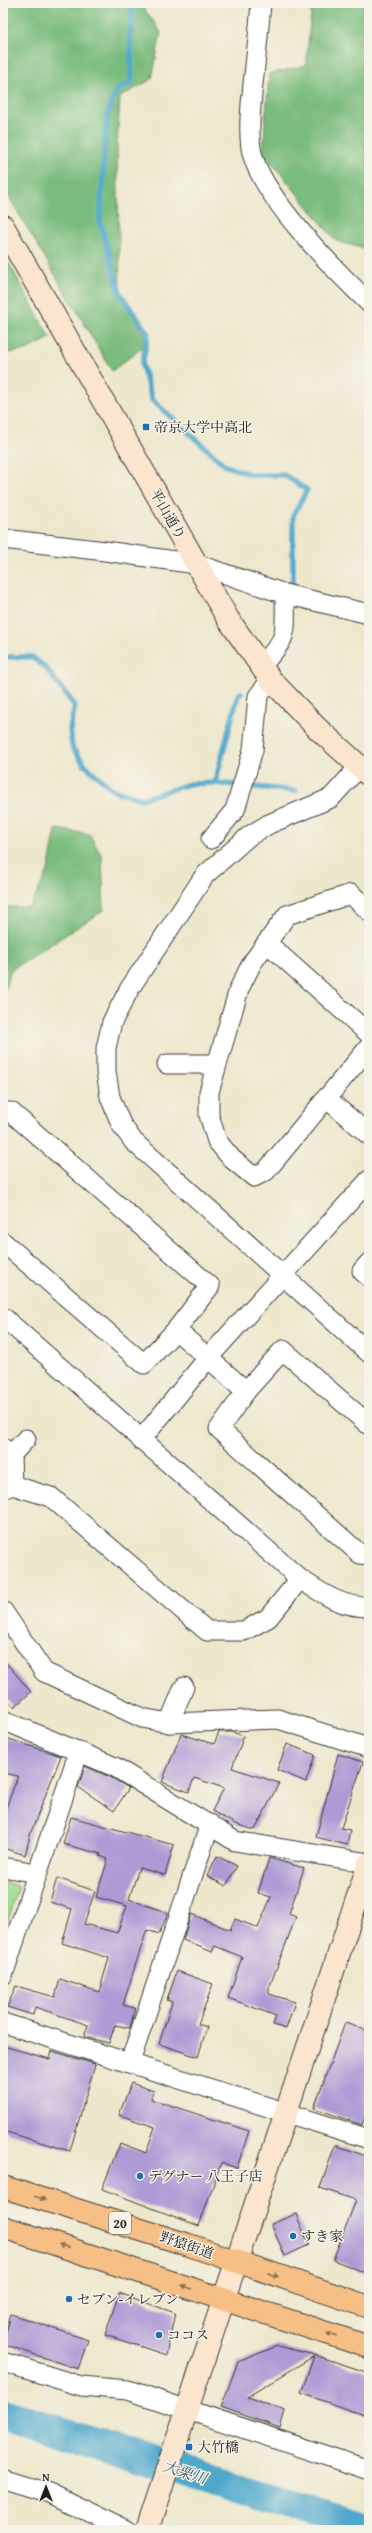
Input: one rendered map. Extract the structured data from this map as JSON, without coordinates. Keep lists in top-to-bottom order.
{
  "streets": {
    "main road": ["20", "野猿街道"],
    "street": ["平山通り"]
  },
  "water": ["大栗川"],
  "places": {
    "transit": ["帝京大学中高北", "大竹橋"],
    "other": [
      "デグナー 八王子店",
      "すき家",
      "セブン-イレブン",
      "ココス"
    ]
  },
  "north": "top"
}
